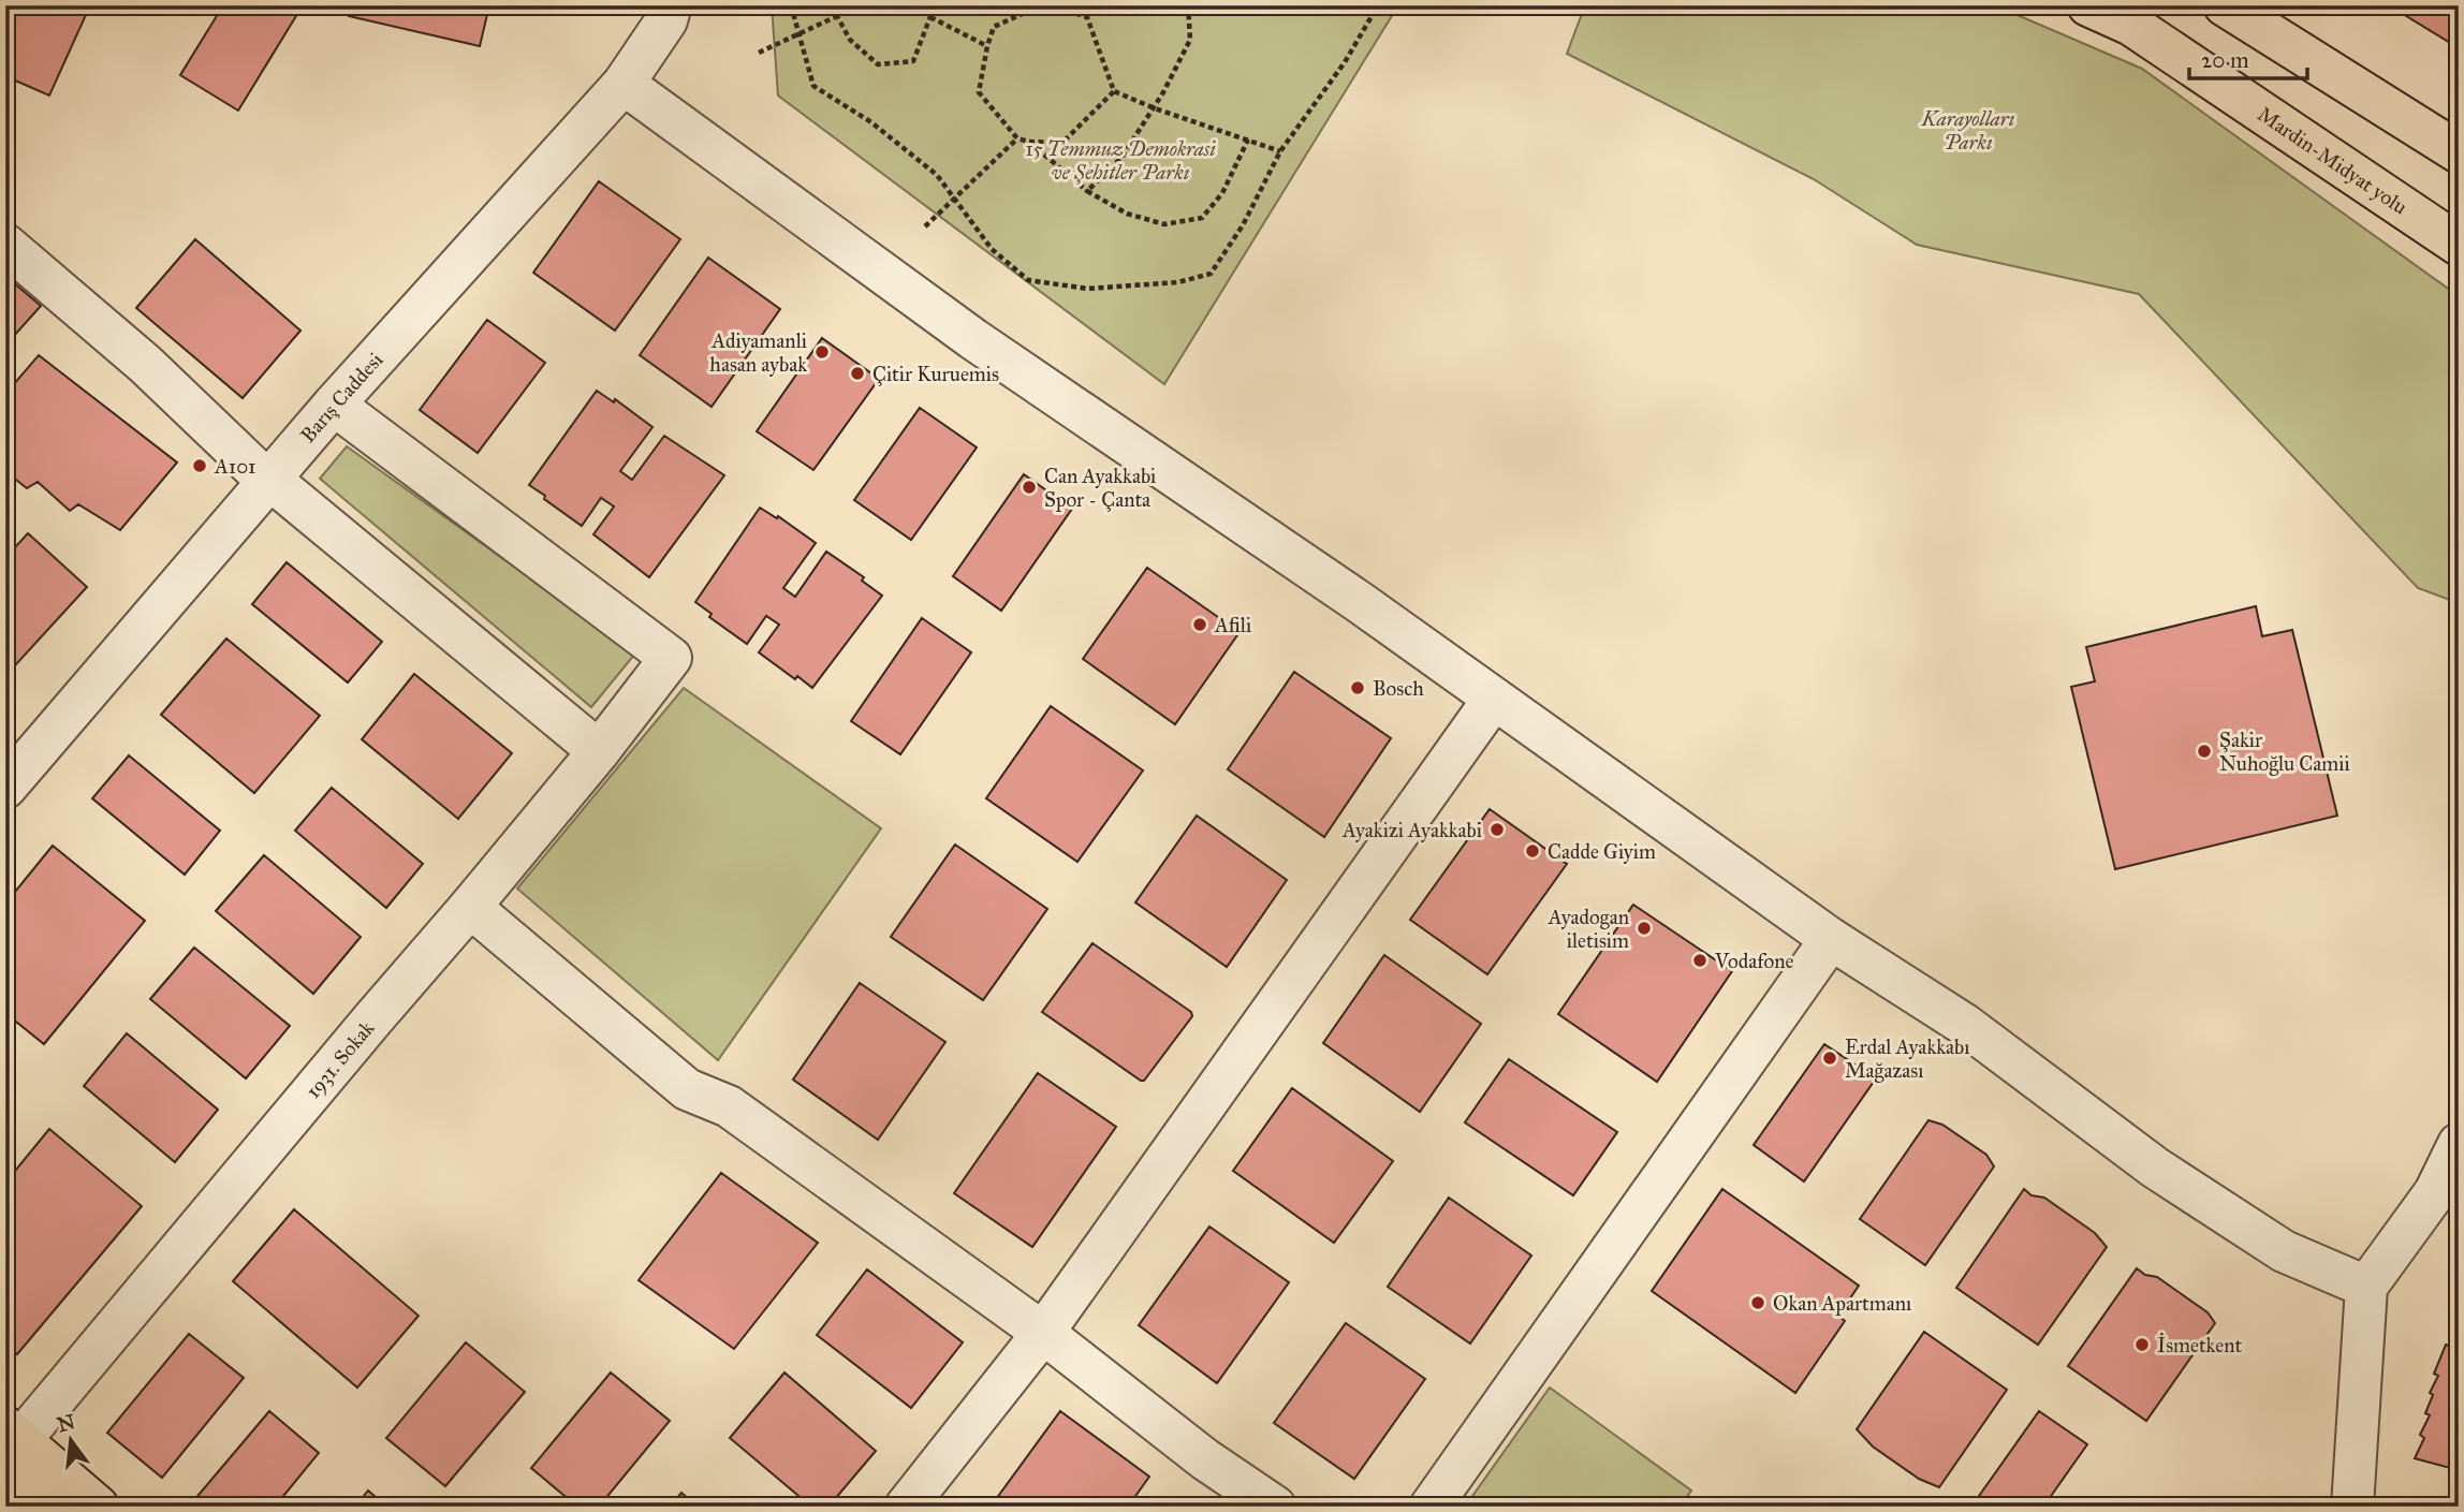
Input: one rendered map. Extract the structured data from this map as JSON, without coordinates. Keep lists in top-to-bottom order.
{
  "streets": {
    "main road": ["Mardin-Midyat yolu"],
    "street": ["Barış Caddesi", "1931. Sokak"]
  },
  "crossings": [
    ["Barış Caddesi", "1931. Sokak"]
  ],
  "parks": ["Karayolları Parkı", "15 Temmuz Demokrasi ve Şehitler Parkı"],
  "places": [
    "Adiyamanli hasan aybak",
    "Çitir Kuruemis",
    "A101",
    "Can Ayakkabi Spor - Çanta",
    "Afili",
    "Bosch",
    "Şakir Nuhoğlu Camii",
    "Ayakizi Ayakkabi",
    "Cadde Giyim",
    "Ayadogan iletisim",
    "Vodafone",
    "Erdal Ayakkabı Mağazası",
    "Okan Apartmanı",
    "İsmetkent"
  ],
  "scale_bar": "20 m",
  "north": "top"
}
